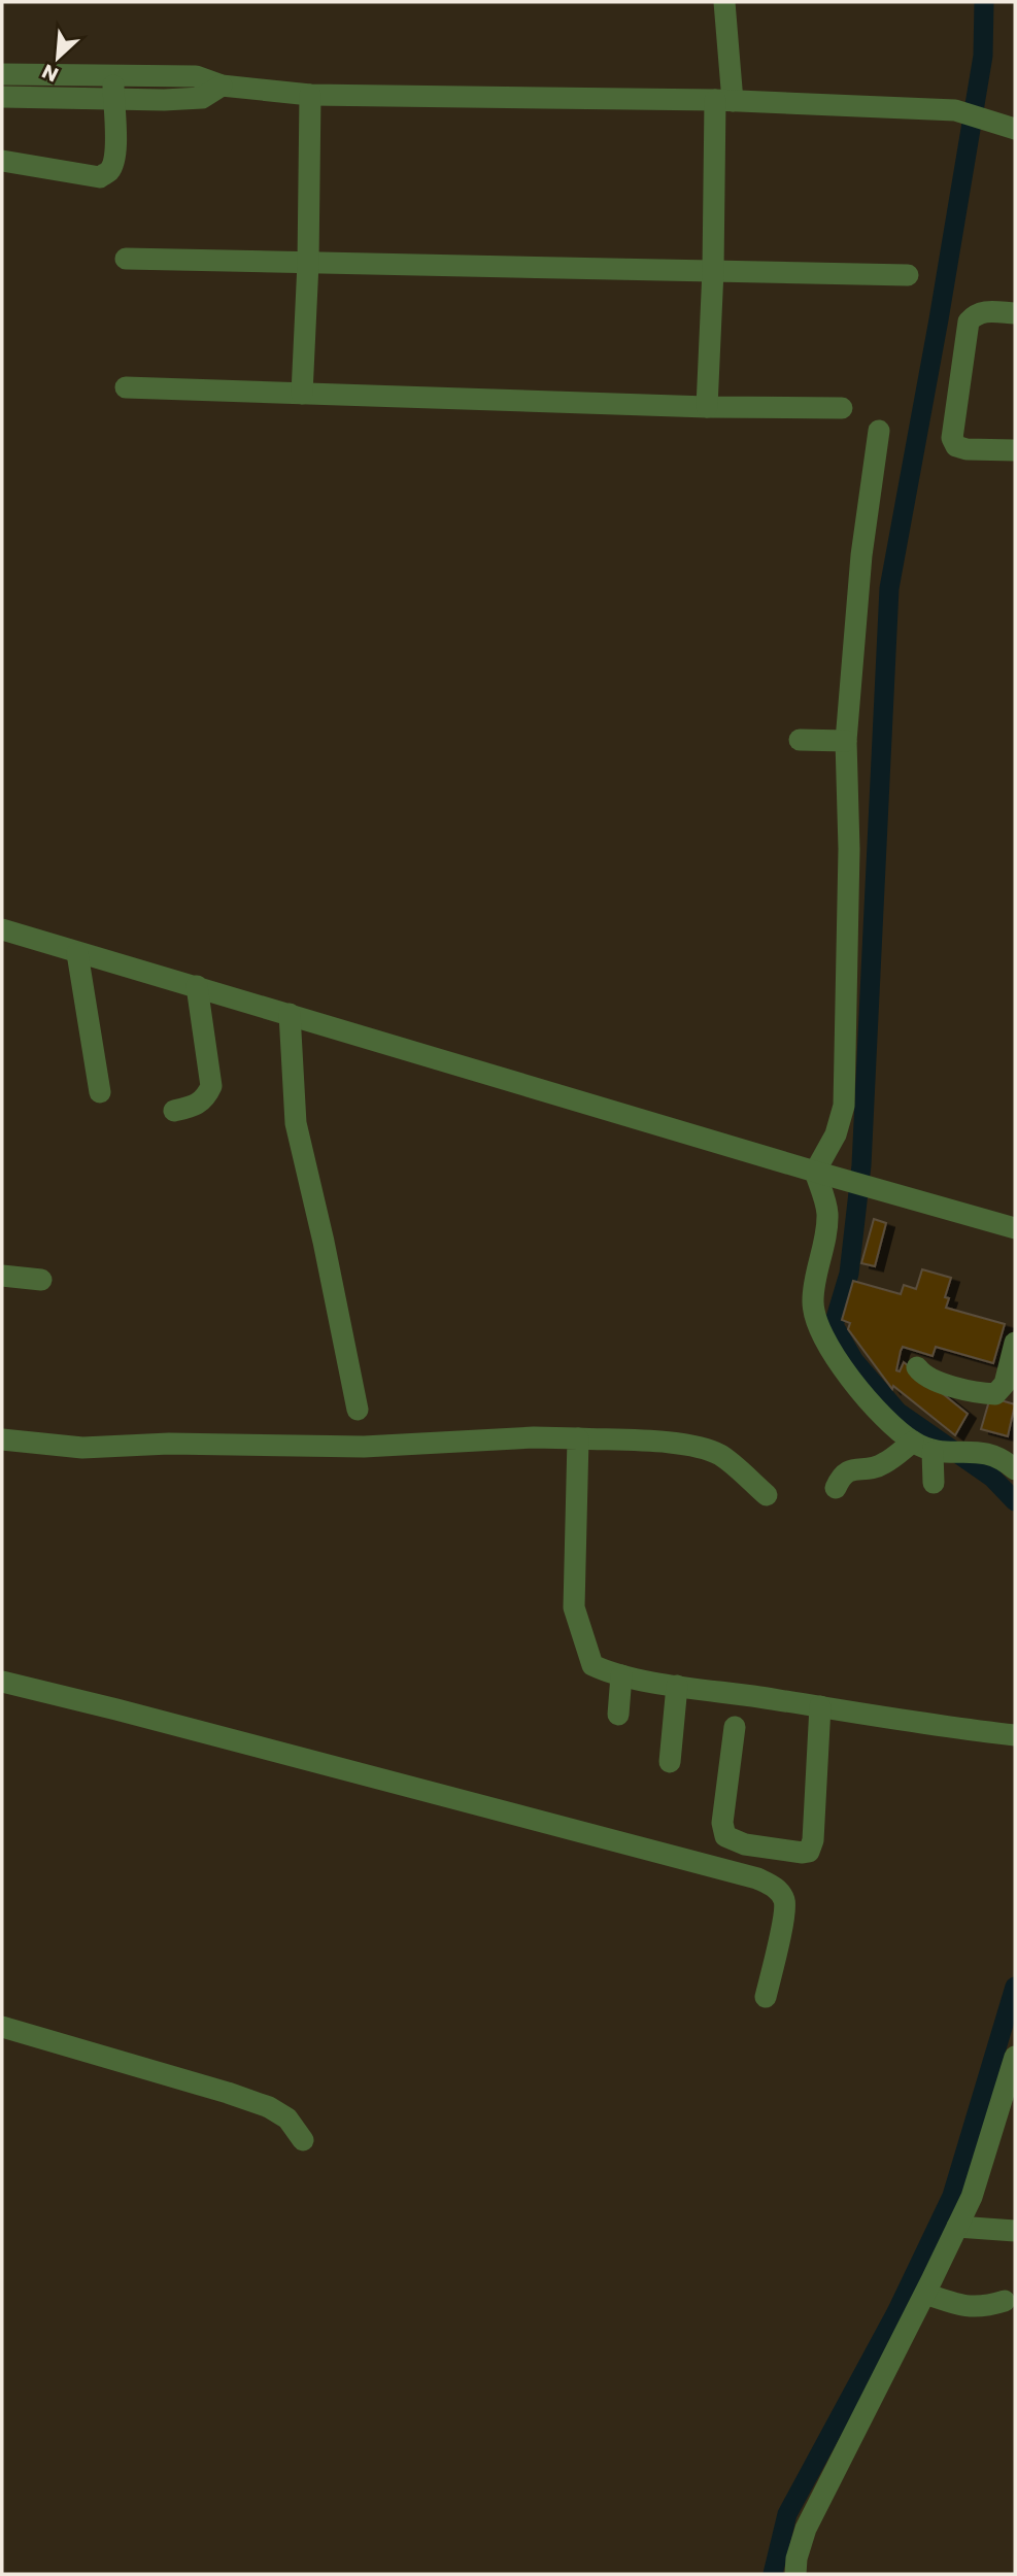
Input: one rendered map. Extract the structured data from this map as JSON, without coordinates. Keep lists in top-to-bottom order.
{
  "north": "bottom left"
}
